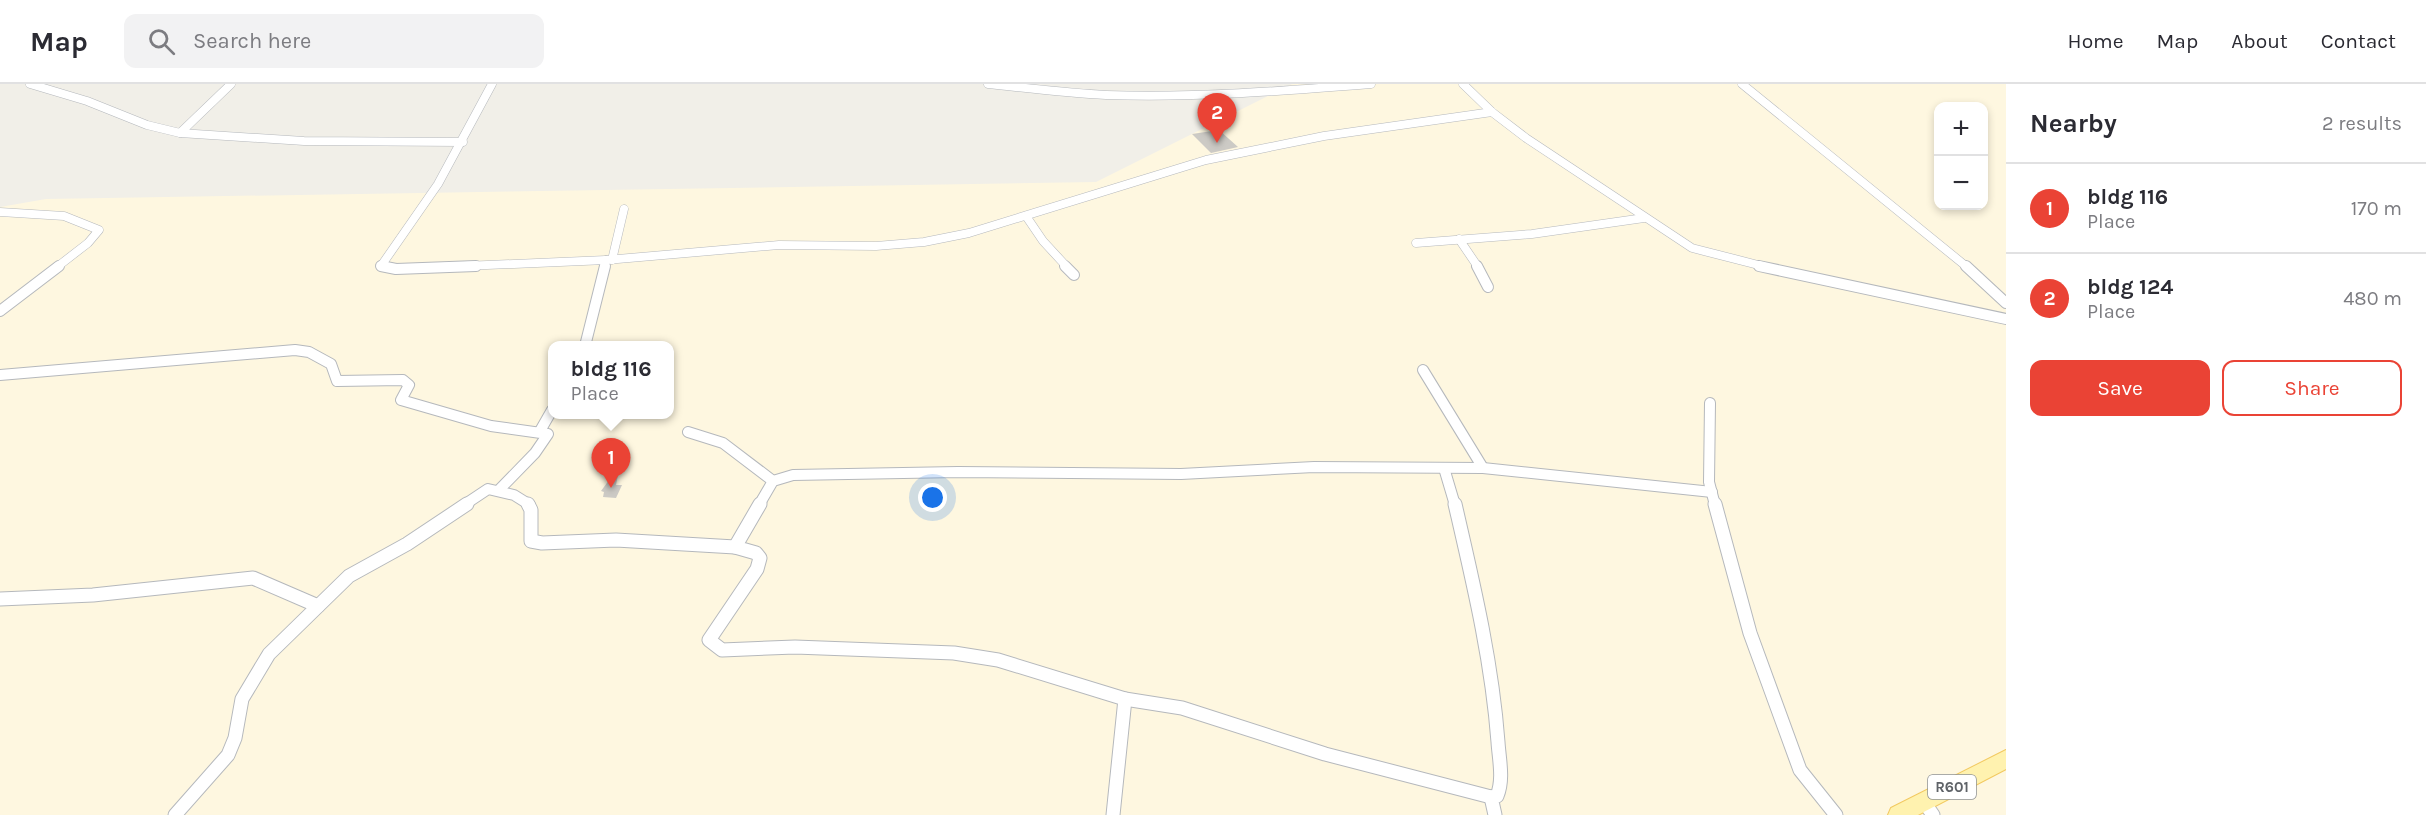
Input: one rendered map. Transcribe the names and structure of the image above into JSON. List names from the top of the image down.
{
  "streets": {
    "main road": ["R601"]
  },
  "page": {
    "header": "Map",
    "search": "Search here",
    "nav": [
      "Home",
      "Map",
      "About",
      "Contact"
    ],
    "heading": ["Nearby", "2 results"],
    "pins": ["2", "1"],
    "map_buttons": ["+", "−"],
    "list": [
      {
        "mark": "1",
        "name": "bldg 116",
        "note": "Place",
        "value": "170 m"
      },
      {
        "mark": "2",
        "name": "bldg 124",
        "note": "Place",
        "value": "480 m"
      }
    ],
    "popup": ["bldg 116", "Place"],
    "buttons": ["Save", "Share"]
  }
}
